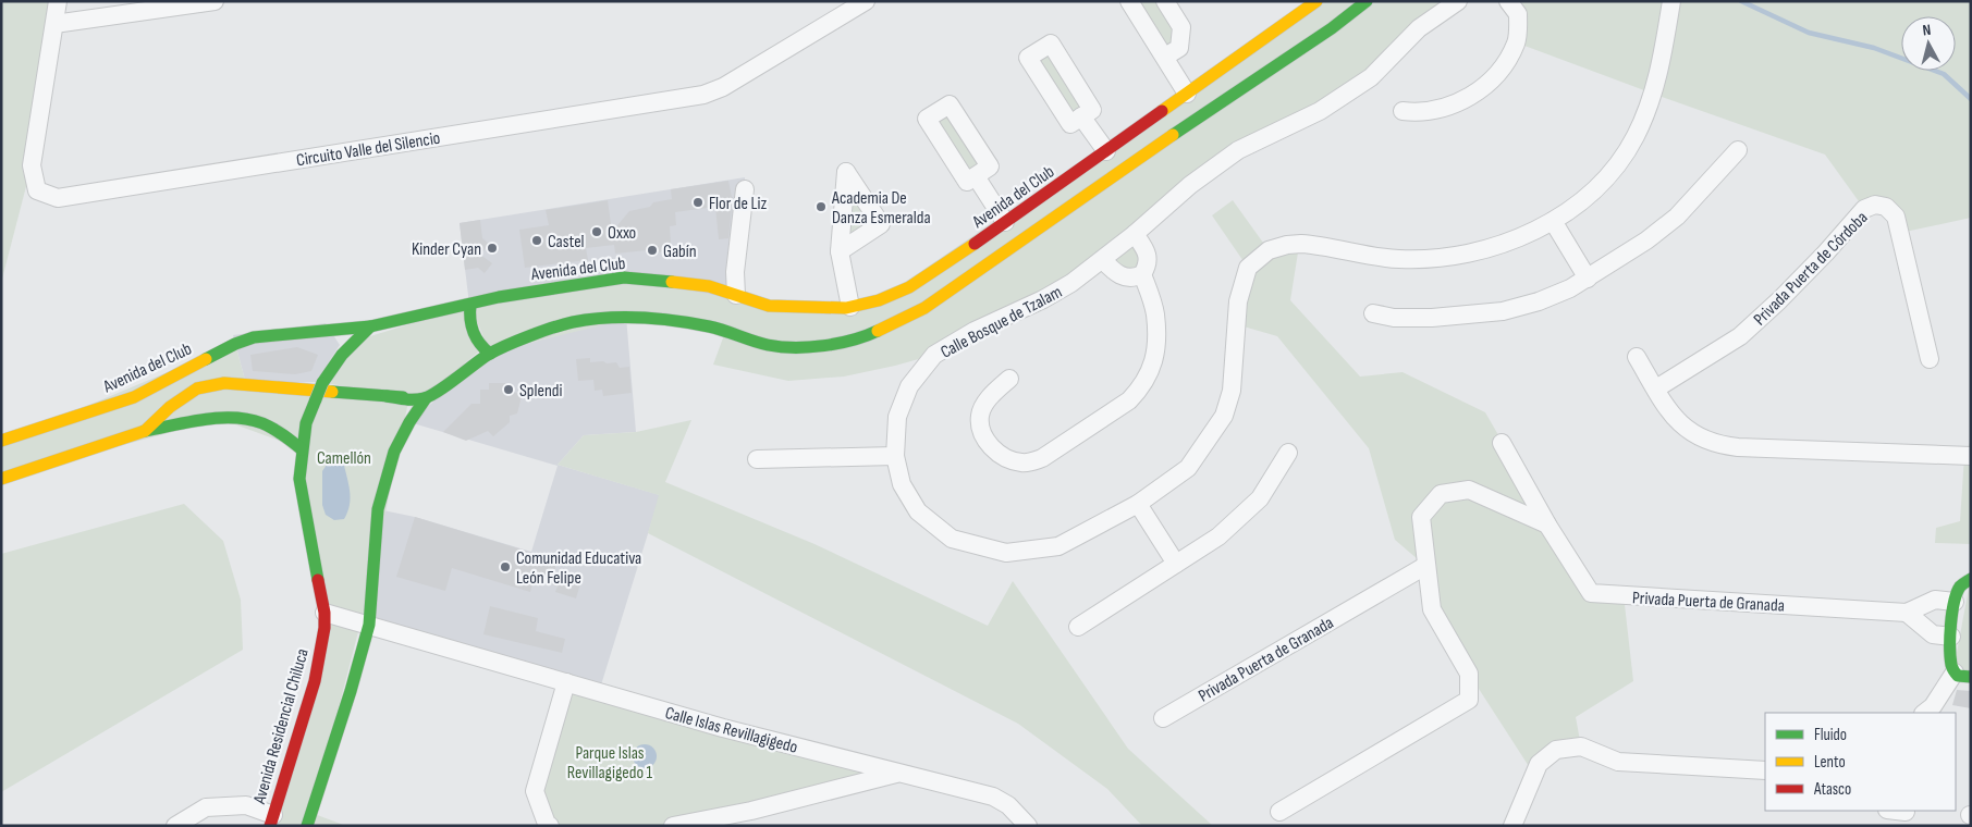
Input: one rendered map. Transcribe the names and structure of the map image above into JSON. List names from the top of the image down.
{
  "streets": {
    "street": [
      "Circuito Valle del Silencio",
      "Avenida del Club",
      "Privada Puerta de Córdoba",
      "Calle Bosque de Tzalam",
      "Privada Puerta de Granada",
      "Avenida Residencial Chiluca",
      "Calle Islas Revillagigedo"
    ]
  },
  "crossings": [
    ["Avenida del Club", "Avenida Residencial Chiluca"],
    ["Avenida Residencial Chiluca", "Calle Islas Revillagigedo"]
  ],
  "parks": ["Camellón", "Parque Islas Revillagigedo 1"],
  "places": [
    "Flor de Liz",
    "Academia De Danza Esmeralda",
    "Oxxo",
    "Castel",
    "Kinder Cyan",
    "Gabín",
    "Splendi",
    "Comunidad Educativa León Felipe"
  ],
  "legend": ["Fluido", "Lento", "Atasco"],
  "north": "top"
}
